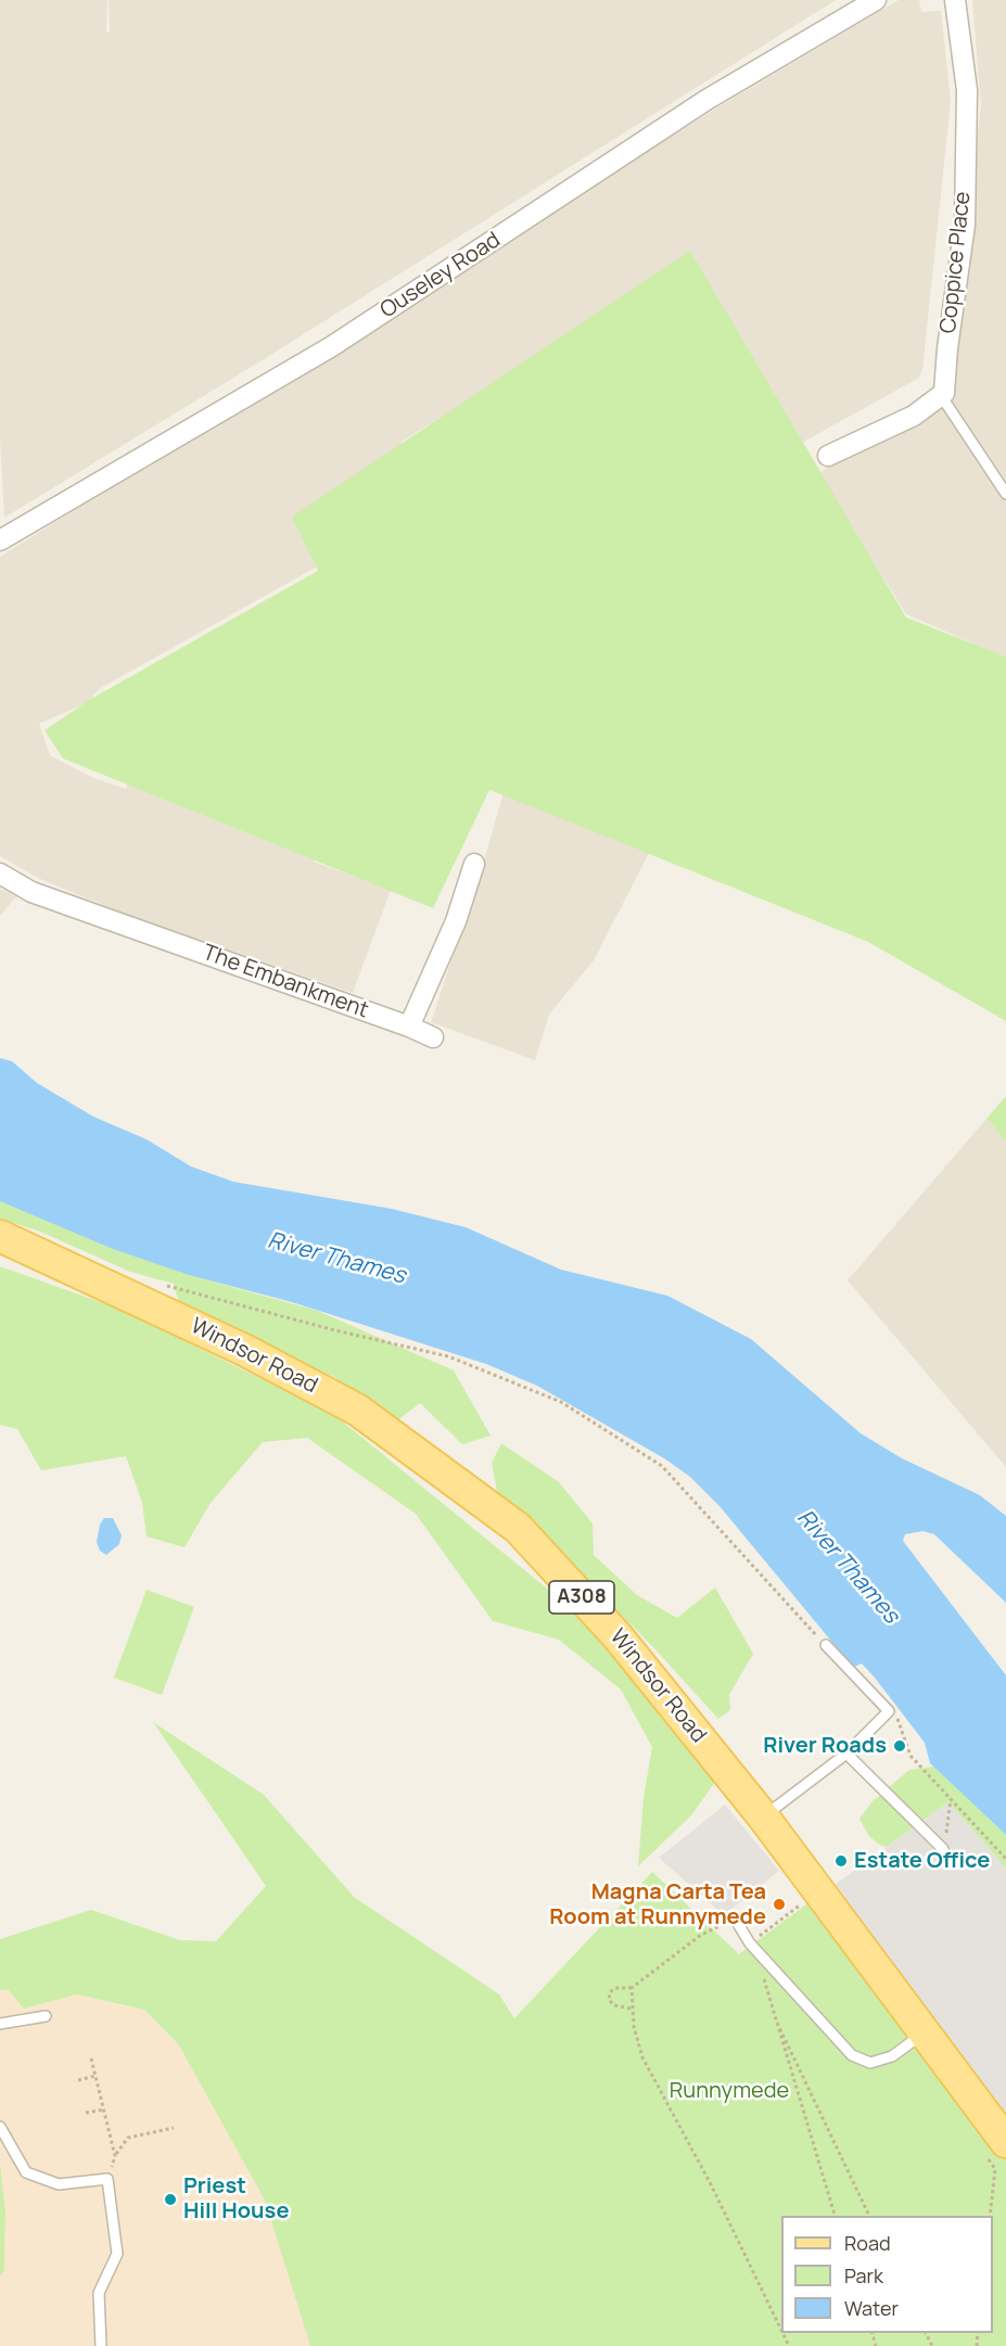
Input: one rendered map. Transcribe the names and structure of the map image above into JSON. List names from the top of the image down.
{
  "streets": {
    "main road": ["Windsor Road", "A308"],
    "street": ["Coppice Place", "Ouseley Road", "The Embankment"]
  },
  "water": ["River Thames"],
  "parks": ["Runnymede"],
  "places": [
    "River Roads",
    "Estate Office",
    "Magna Carta Tea Room at Runnymede",
    "Priest Hill House"
  ],
  "legend": ["Road", "Park", "Water"]
}
